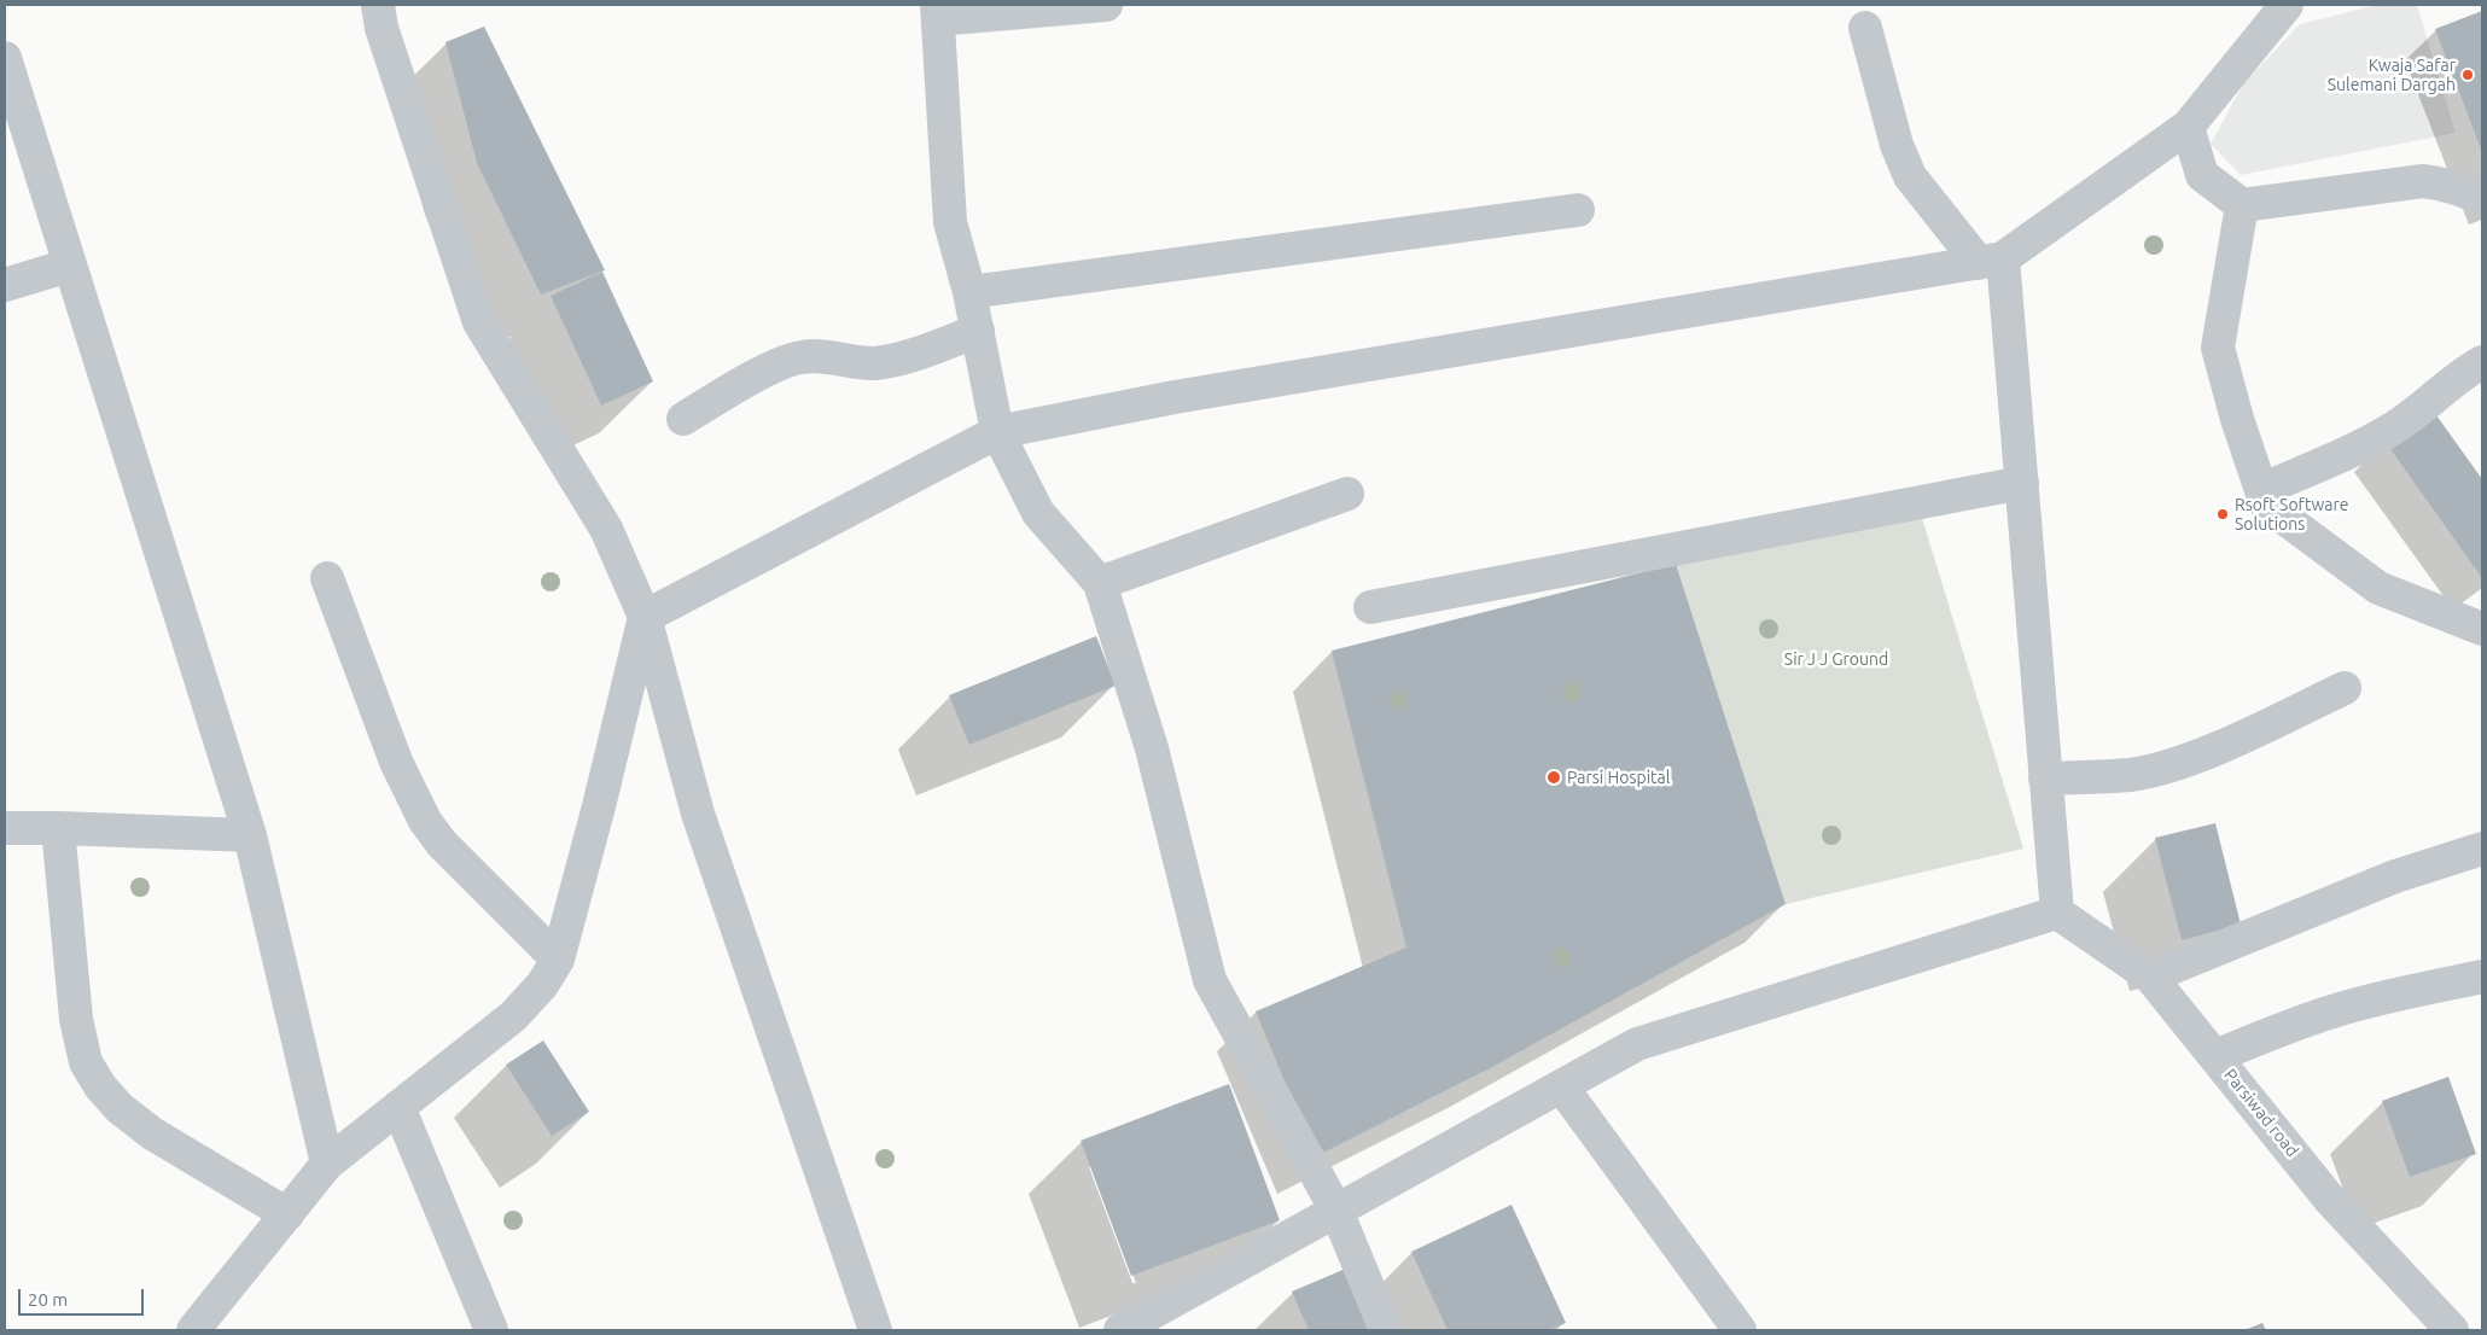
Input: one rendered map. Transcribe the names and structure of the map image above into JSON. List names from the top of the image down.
{
  "streets": {
    "street": ["Parsiwad road"]
  },
  "parks": ["Sir J J Ground"],
  "places": ["Kwaja Safar Sulemani Dargah", "Rsoft Software Solutions", "Parsi Hospital"],
  "scale_bar": "20 m"
}
